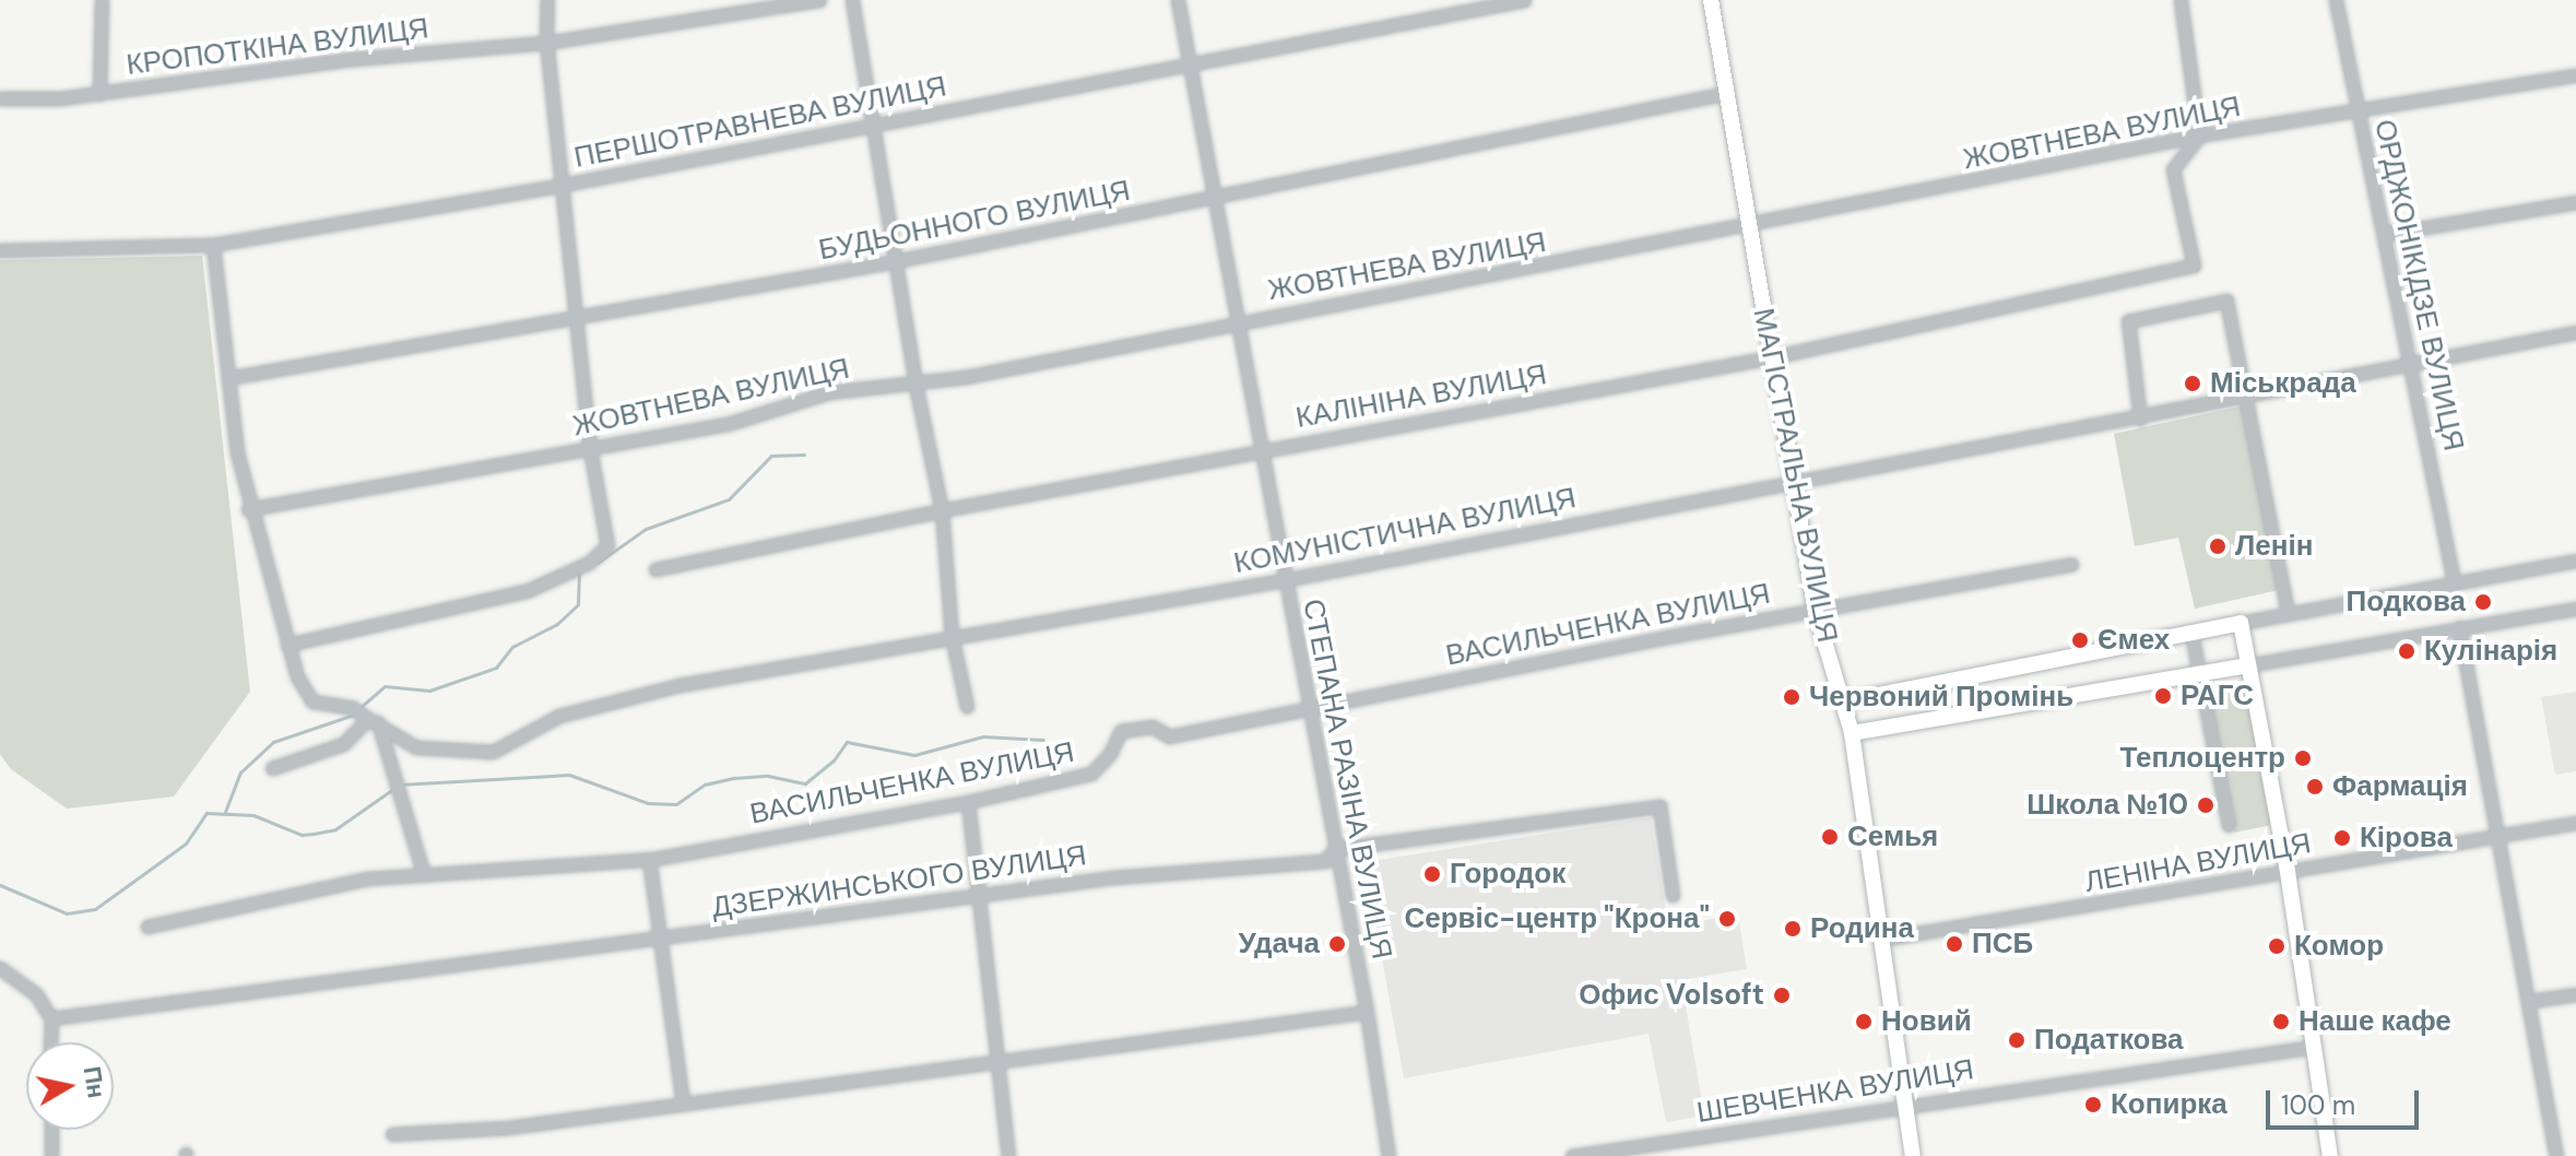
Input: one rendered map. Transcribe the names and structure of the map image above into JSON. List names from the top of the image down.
{
  "streets": {
    "street": [
      "КРОПОТКІНА ВУЛИЦЯ",
      "ПЕРШОТРАВНЕВА ВУЛИЦЯ",
      "ЖОВТНЕВА ВУЛИЦЯ",
      "БУДЬОННОГО ВУЛИЦЯ",
      "ОРДЖОНІКІДЗЕ ВУЛИЦЯ",
      "КАЛІНІНА ВУЛИЦЯ",
      "МАГІСТРАЛЬНА ВУЛИЦЯ",
      "КОМУНІСТИЧНА ВУЛИЦЯ",
      "ВАСИЛЬЧЕНКА ВУЛИЦЯ",
      "СТЕПАНА РАЗІНА ВУЛИЦЯ",
      "ЛЕНІНА ВУЛИЦЯ",
      "ДЗЕРЖИНСЬКОГО ВУЛИЦЯ",
      "ШЕВЧЕНКА ВУЛИЦЯ"
    ]
  },
  "crossings": [
    ["ПЕРШОТРАВНЕВА ВУЛИЦЯ", "СТЕПАНА РАЗІНА ВУЛИЦЯ"],
    ["ЖОВТНЕВА ВУЛИЦЯ", "ОРДЖОНІКІДЗЕ ВУЛИЦЯ"],
    ["ЖОВТНЕВА ВУЛИЦЯ", "КАЛІНІНА ВУЛИЦЯ"],
    ["ЖОВТНЕВА ВУЛИЦЯ", "МАГІСТРАЛЬНА ВУЛИЦЯ"],
    ["ЖОВТНЕВА ВУЛИЦЯ", "СТЕПАНА РАЗІНА ВУЛИЦЯ"],
    ["БУДЬОННОГО ВУЛИЦЯ", "МАГІСТРАЛЬНА ВУЛИЦЯ"],
    ["БУДЬОННОГО ВУЛИЦЯ", "СТЕПАНА РАЗІНА ВУЛИЦЯ"],
    ["ОРДЖОНІКІДЗЕ ВУЛИЦЯ", "КОМУНІСТИЧНА ВУЛИЦЯ"],
    ["КАЛІНІНА ВУЛИЦЯ", "МАГІСТРАЛЬНА ВУЛИЦЯ"],
    ["КАЛІНІНА ВУЛИЦЯ", "СТЕПАНА РАЗІНА ВУЛИЦЯ"],
    ["МАГІСТРАЛЬНА ВУЛИЦЯ", "КОМУНІСТИЧНА ВУЛИЦЯ"],
    ["МАГІСТРАЛЬНА ВУЛИЦЯ", "ВАСИЛЬЧЕНКА ВУЛИЦЯ"],
    ["МАГІСТРАЛЬНА ВУЛИЦЯ", "ЛЕНІНА ВУЛИЦЯ"],
    ["МАГІСТРАЛЬНА ВУЛИЦЯ", "ШЕВЧЕНКА ВУЛИЦЯ"],
    ["КОМУНІСТИЧНА ВУЛИЦЯ", "СТЕПАНА РАЗІНА ВУЛИЦЯ"],
    ["ВАСИЛЬЧЕНКА ВУЛИЦЯ", "СТЕПАНА РАЗІНА ВУЛИЦЯ"],
    ["СТЕПАНА РАЗІНА ВУЛИЦЯ", "ДЗЕРЖИНСЬКОГО ВУЛИЦЯ"]
  ],
  "places": [
    "Міськрада",
    "Ленін",
    "Подкова",
    "Ємех",
    "Кулінарія",
    "РАГС",
    "Червоний Промінь",
    "Теплоцентр",
    "Фармація",
    "Школа №10",
    "Семья",
    "Кірова",
    "Городок",
    "Сервіс-центр \"Крона\"",
    "Родина",
    "Удача",
    "ПСБ",
    "Комор",
    "Офис Volsoft",
    "Новий",
    "Наше кафе",
    "Податкова",
    "Копирка"
  ],
  "scale_bar": "100 m",
  "north": "right"
}
